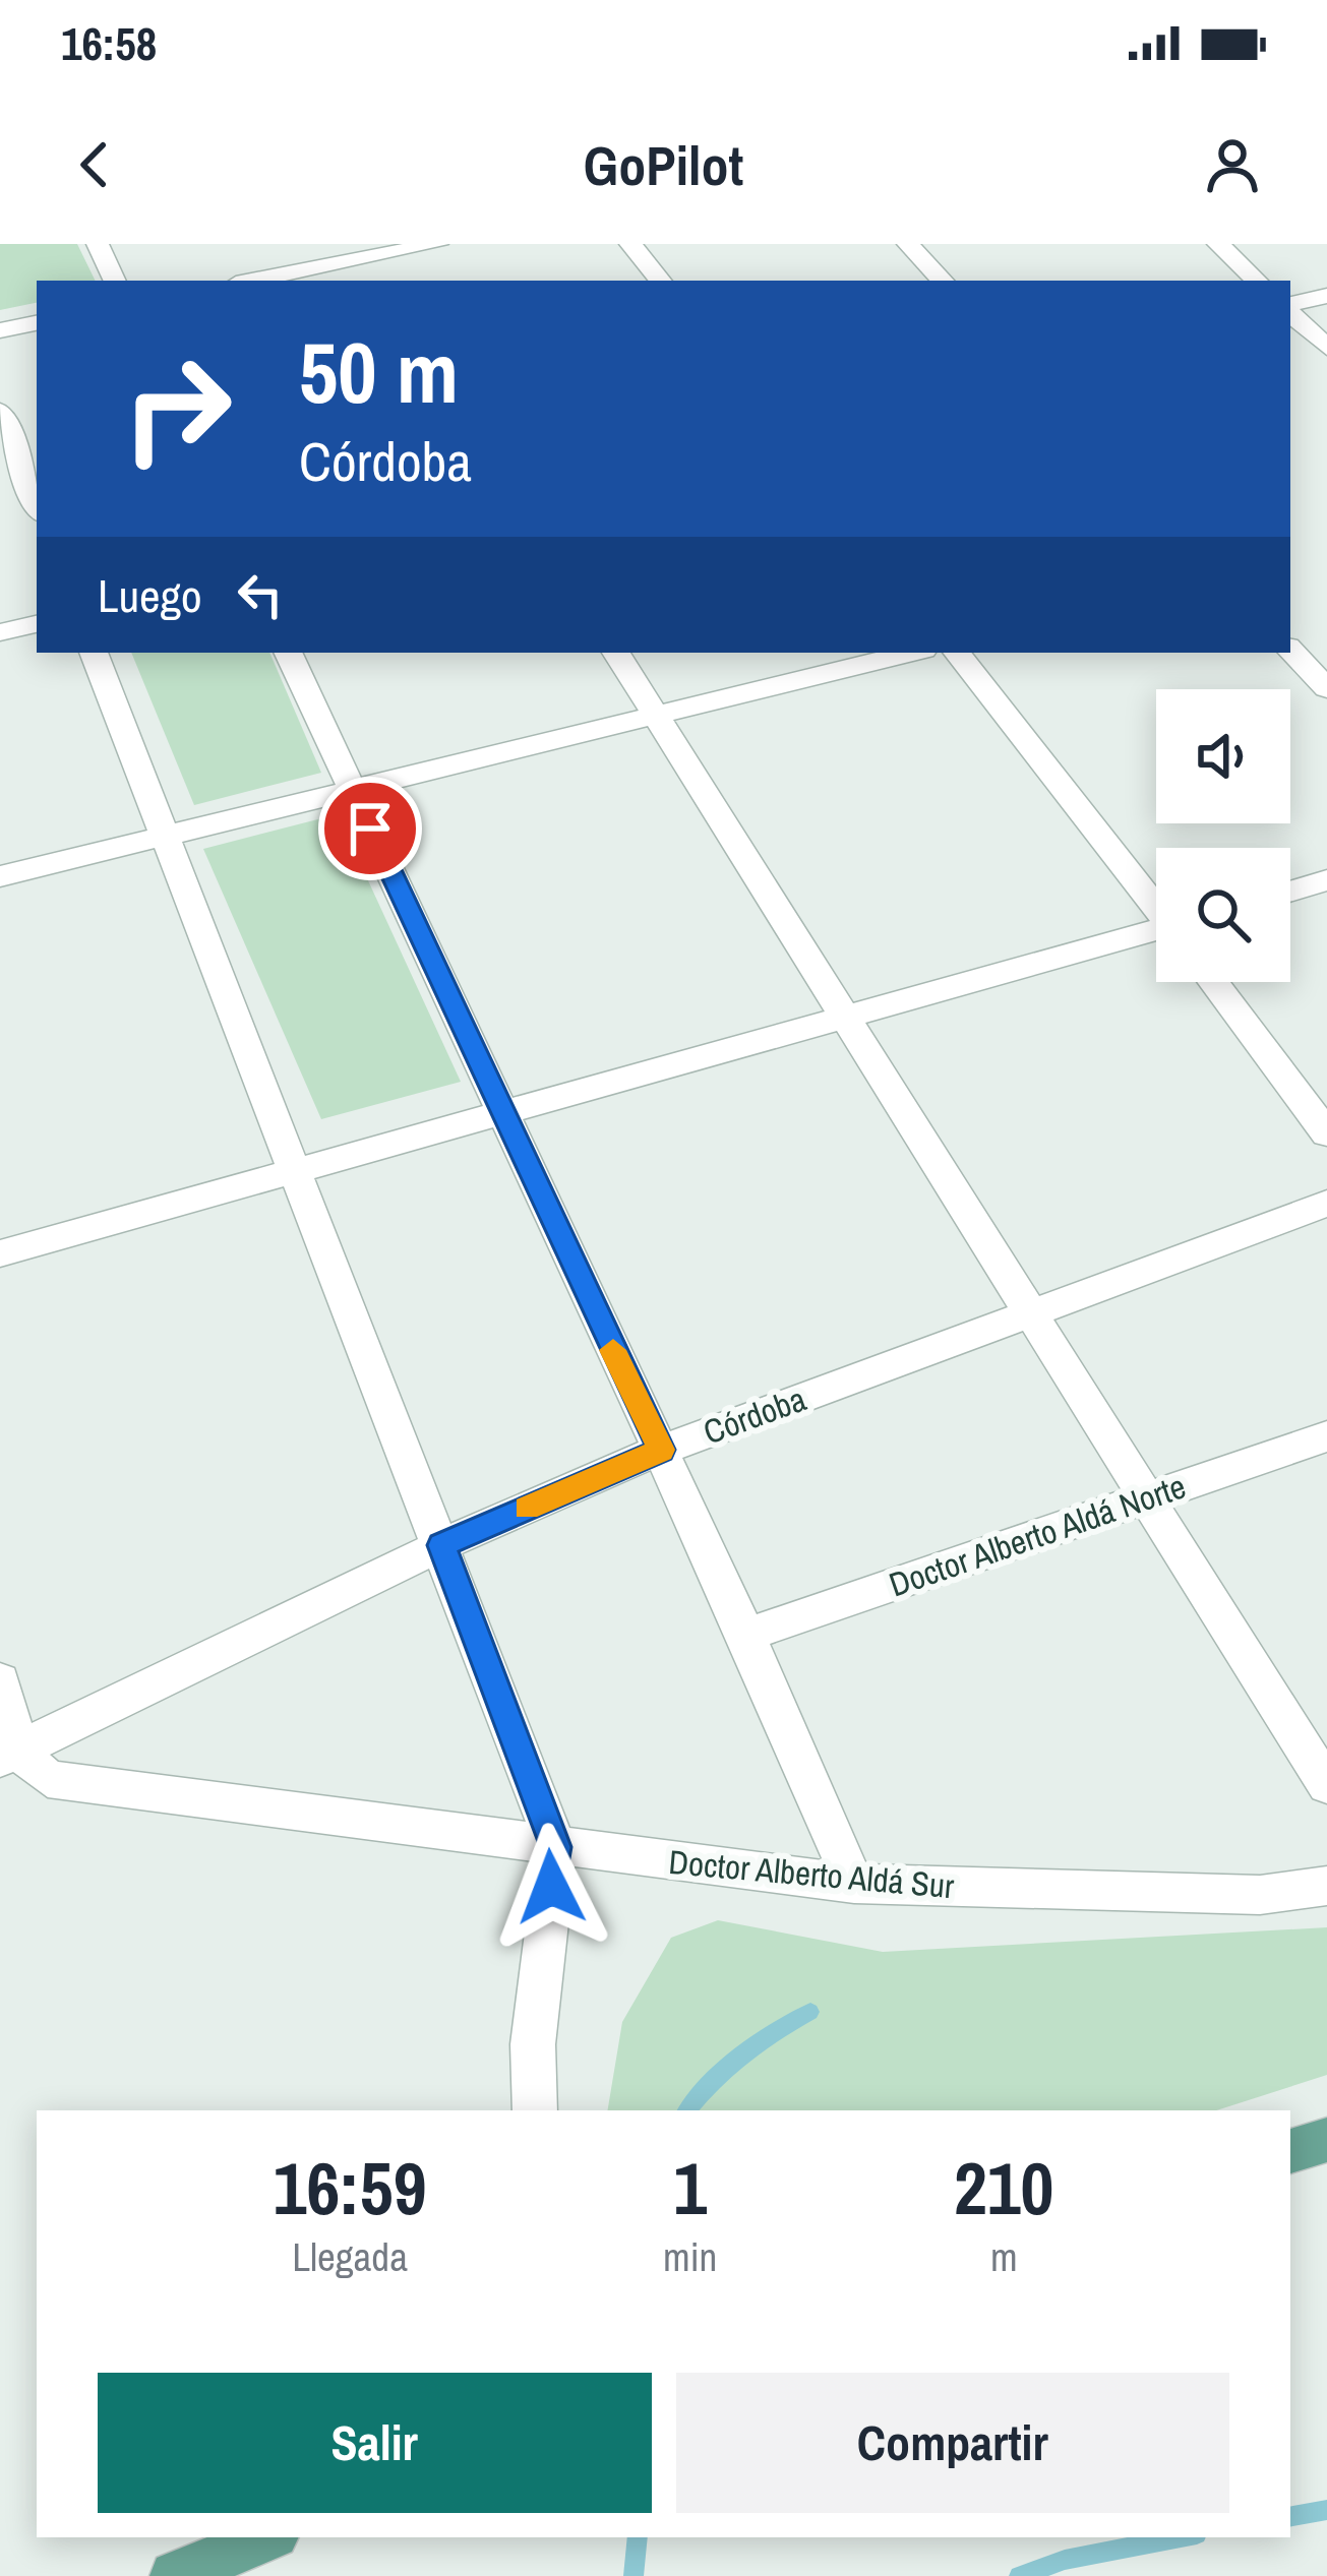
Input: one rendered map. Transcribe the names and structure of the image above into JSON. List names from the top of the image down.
{
  "streets": {
    "street": ["Córdoba", "Doctor Alberto Aldá Norte", "Doctor Alberto Aldá Sur"]
  },
  "crossings": [
    ["Córdoba", "Doctor Alberto Aldá Sur"]
  ],
  "page": {
    "status": "16:58",
    "header": "GoPilot",
    "turn": ["50 m", "Córdoba"],
    "then": "Luego",
    "eta": [
      "16:59",
      "Llegada",
      "1",
      "min",
      "210",
      "m"
    ],
    "buttons": ["Salir", "Compartir"]
  }
}
